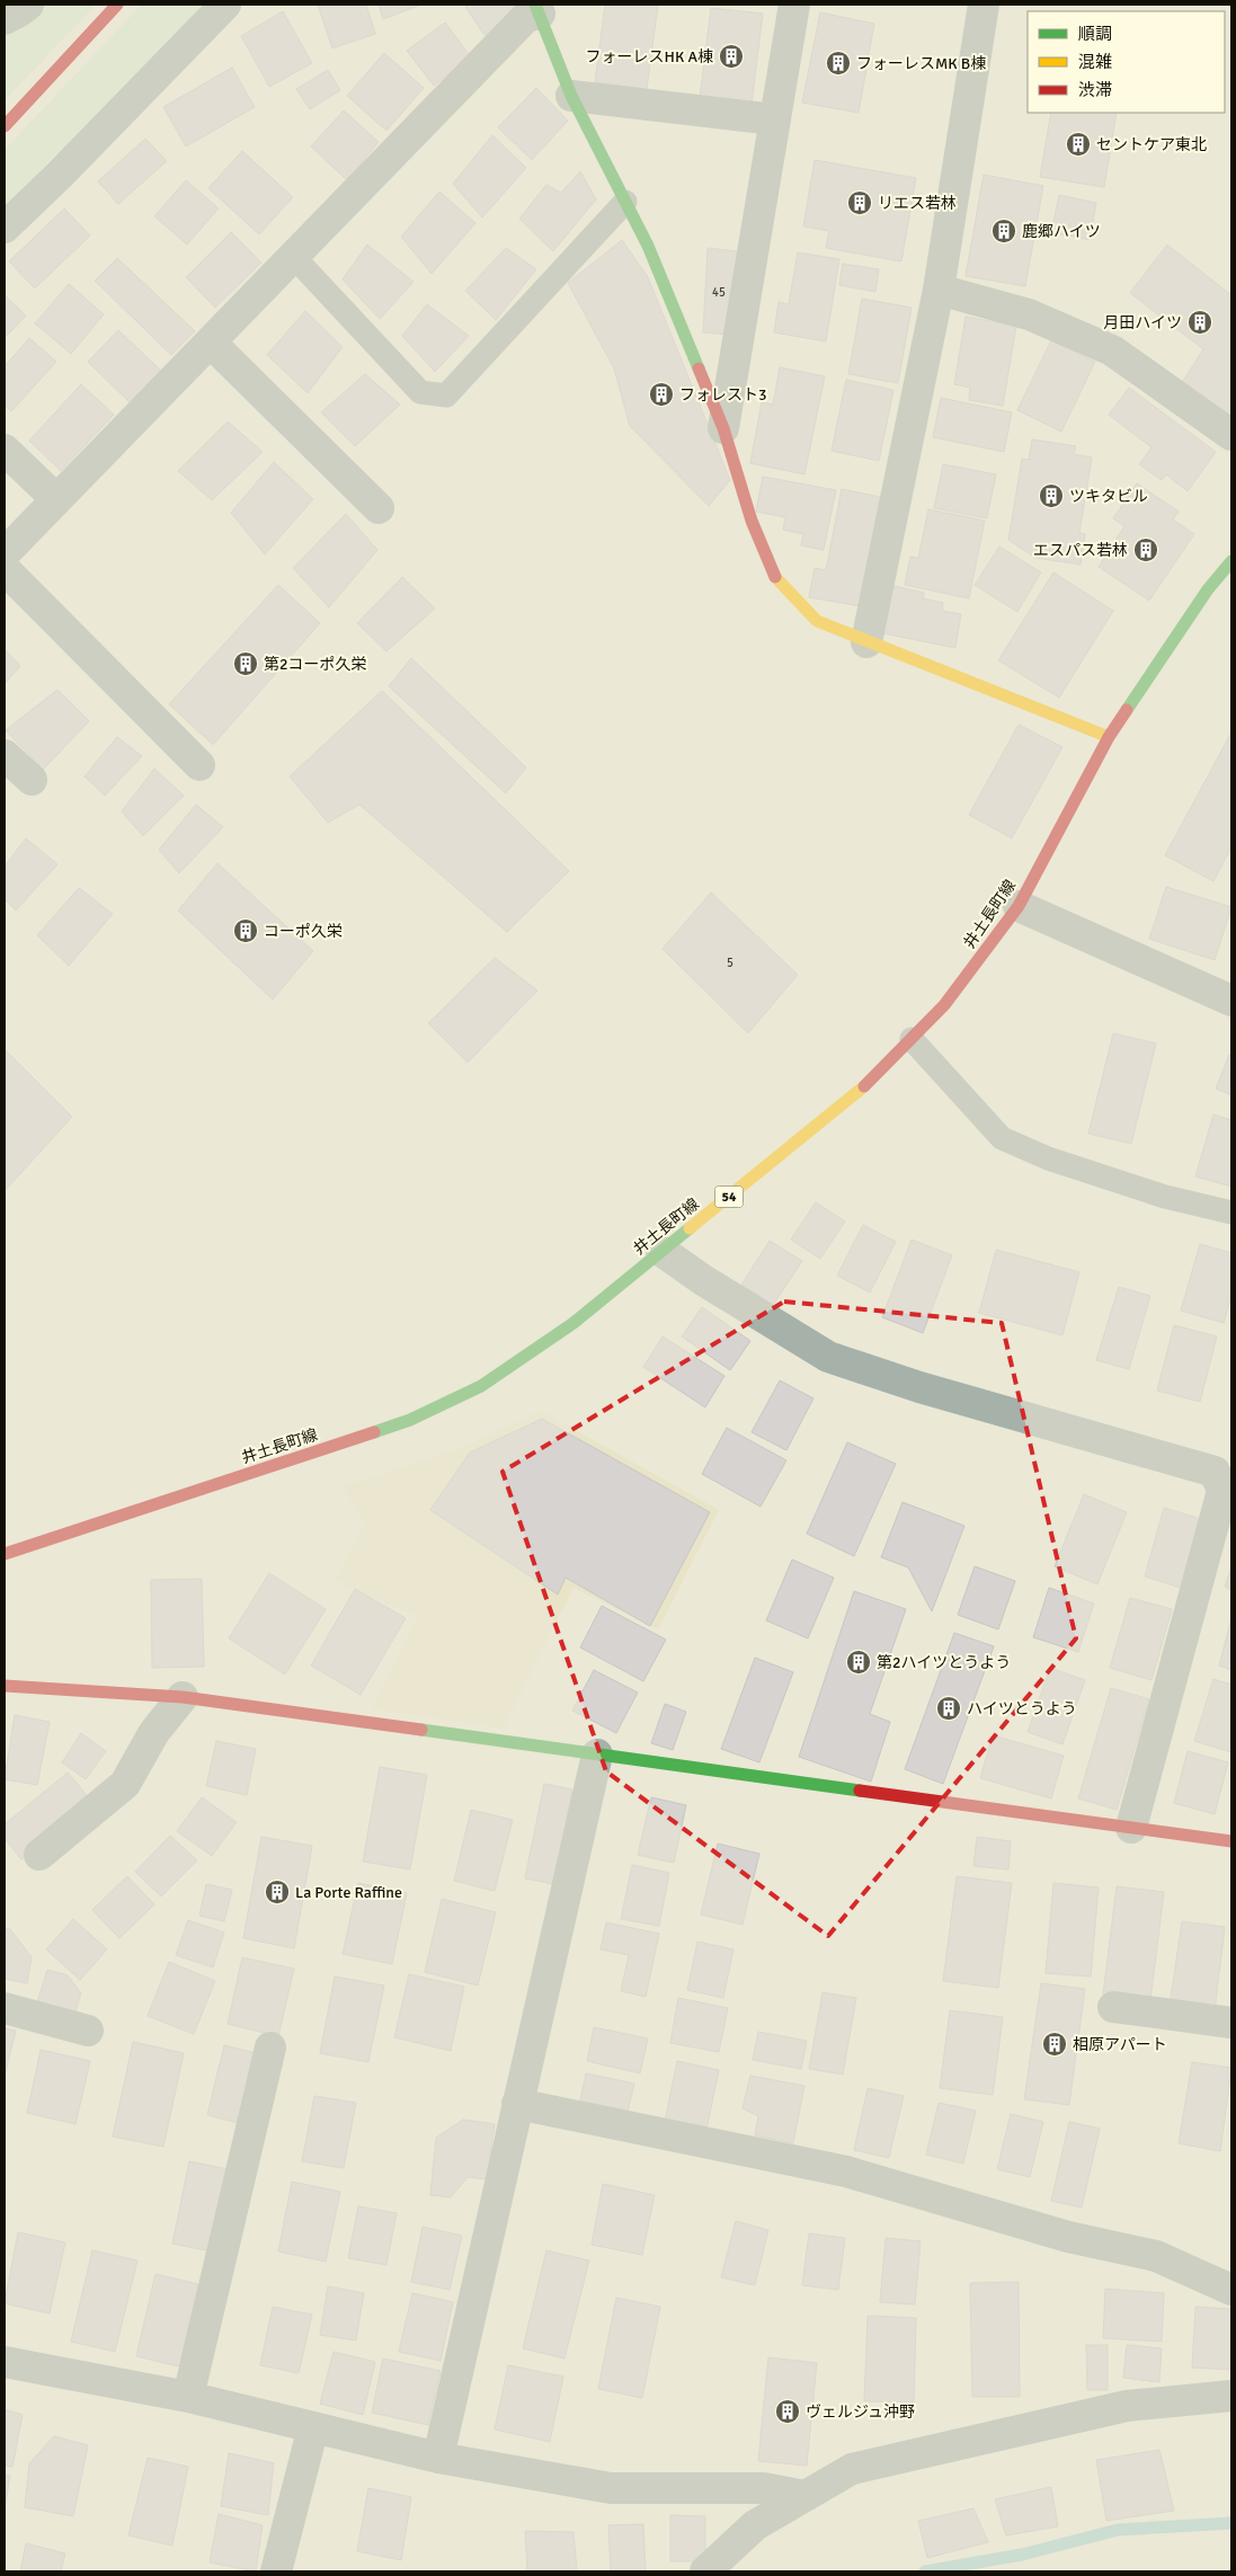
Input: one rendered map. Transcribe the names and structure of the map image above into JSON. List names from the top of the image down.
{
  "streets": {
    "street": ["井土長町線", "54"]
  },
  "places": {
    "building": [
      "フォーレスHK A棟",
      "フォーレスMK B棟",
      "セントケア東北",
      "リエス若林",
      "鹿郷ハイツ",
      "月田ハイツ",
      "フォレスト3",
      "ツキタビル",
      "エスパス若林",
      "第2コーポ久栄",
      "コーポ久栄",
      "第2ハイツとうよう",
      "ハイツとうよう",
      "La Porte Raffine",
      "相原アパート",
      "ヴェルジュ沖野"
    ]
  },
  "house_numbers": ["45", "5"],
  "legend": ["順調", "混雑", "渋滞"]
}
